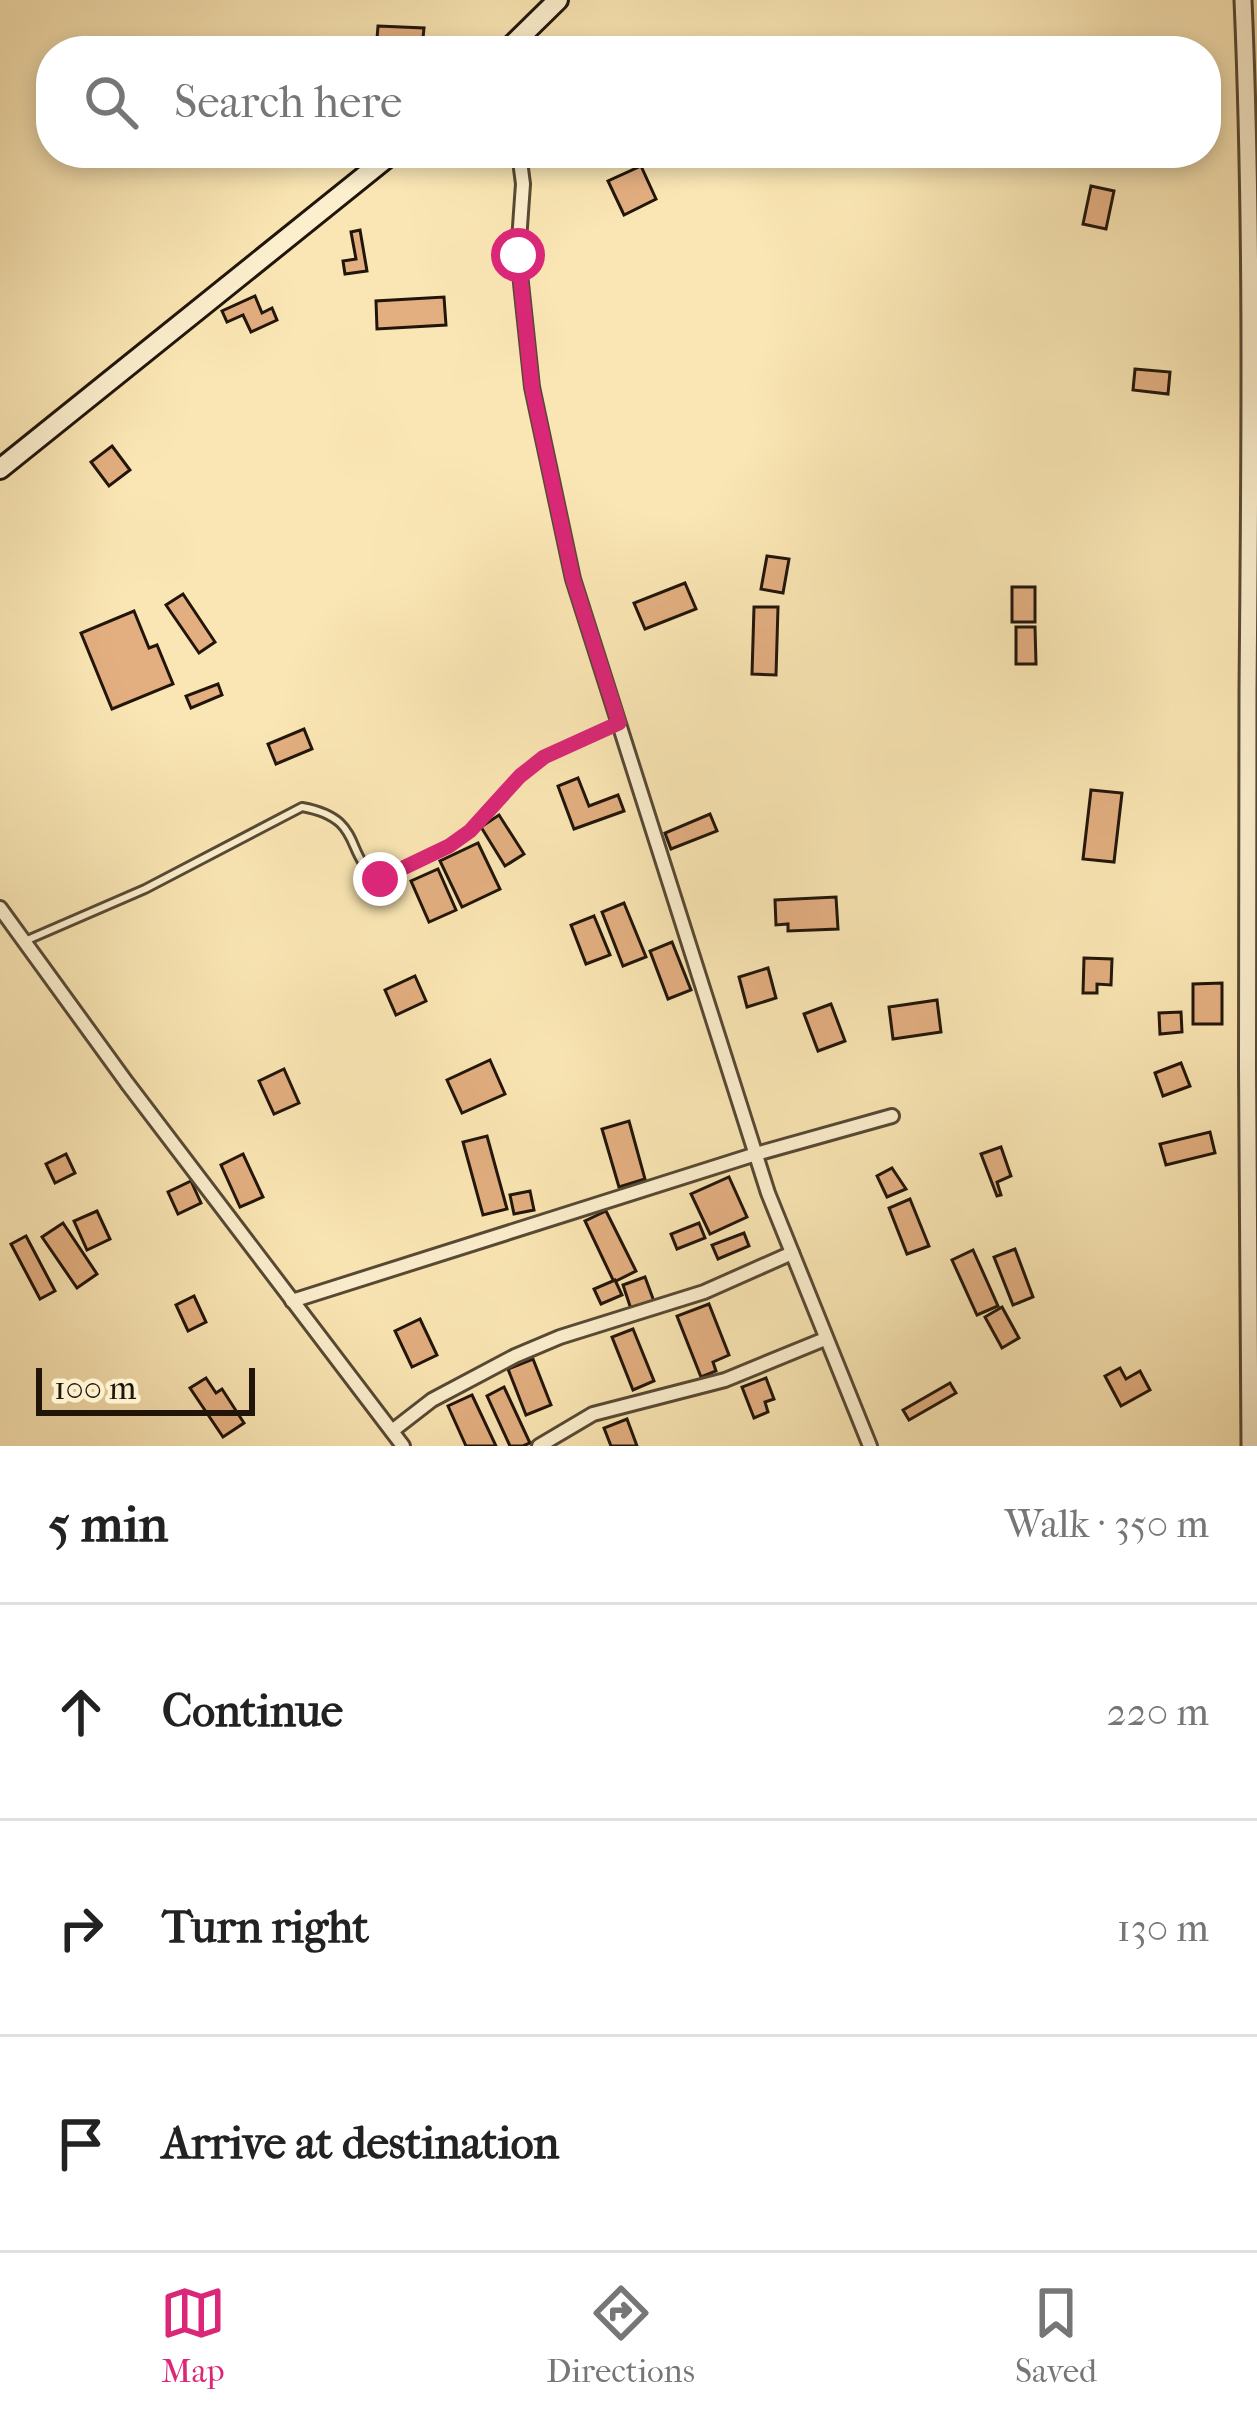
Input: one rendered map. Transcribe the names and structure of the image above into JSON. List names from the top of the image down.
{
  "scale_bar": "100 m",
  "page": {
    "search": "Search here",
    "scale": "100 m",
    "heading": ["5 min", "Walk · 350 m"],
    "list": [
      ["Continue", "220 m"],
      ["Turn right", "130 m"],
      "Arrive at destination"
    ],
    "nav": ["Map", "Directions", "Saved"]
  }
}
